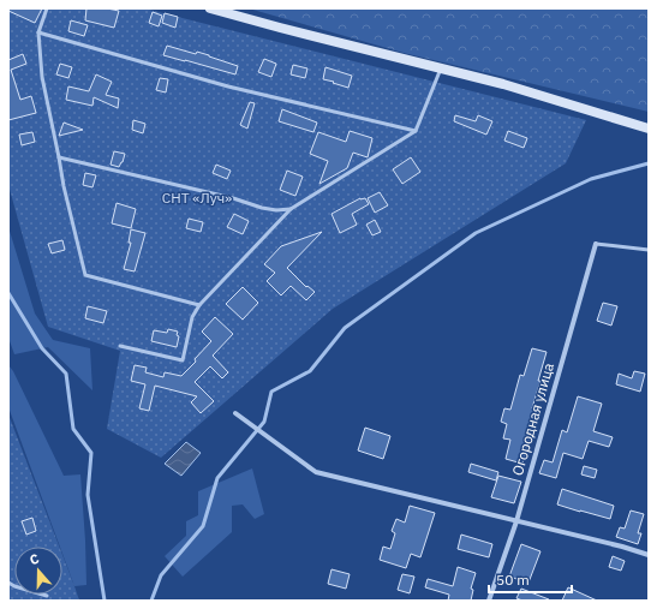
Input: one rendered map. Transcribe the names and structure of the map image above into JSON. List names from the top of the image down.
{
  "streets": {
    "street": ["Огородная улица"]
  },
  "parks": ["СНТ «Луч»"],
  "scale_bar": "50 m",
  "north": "top"
}
